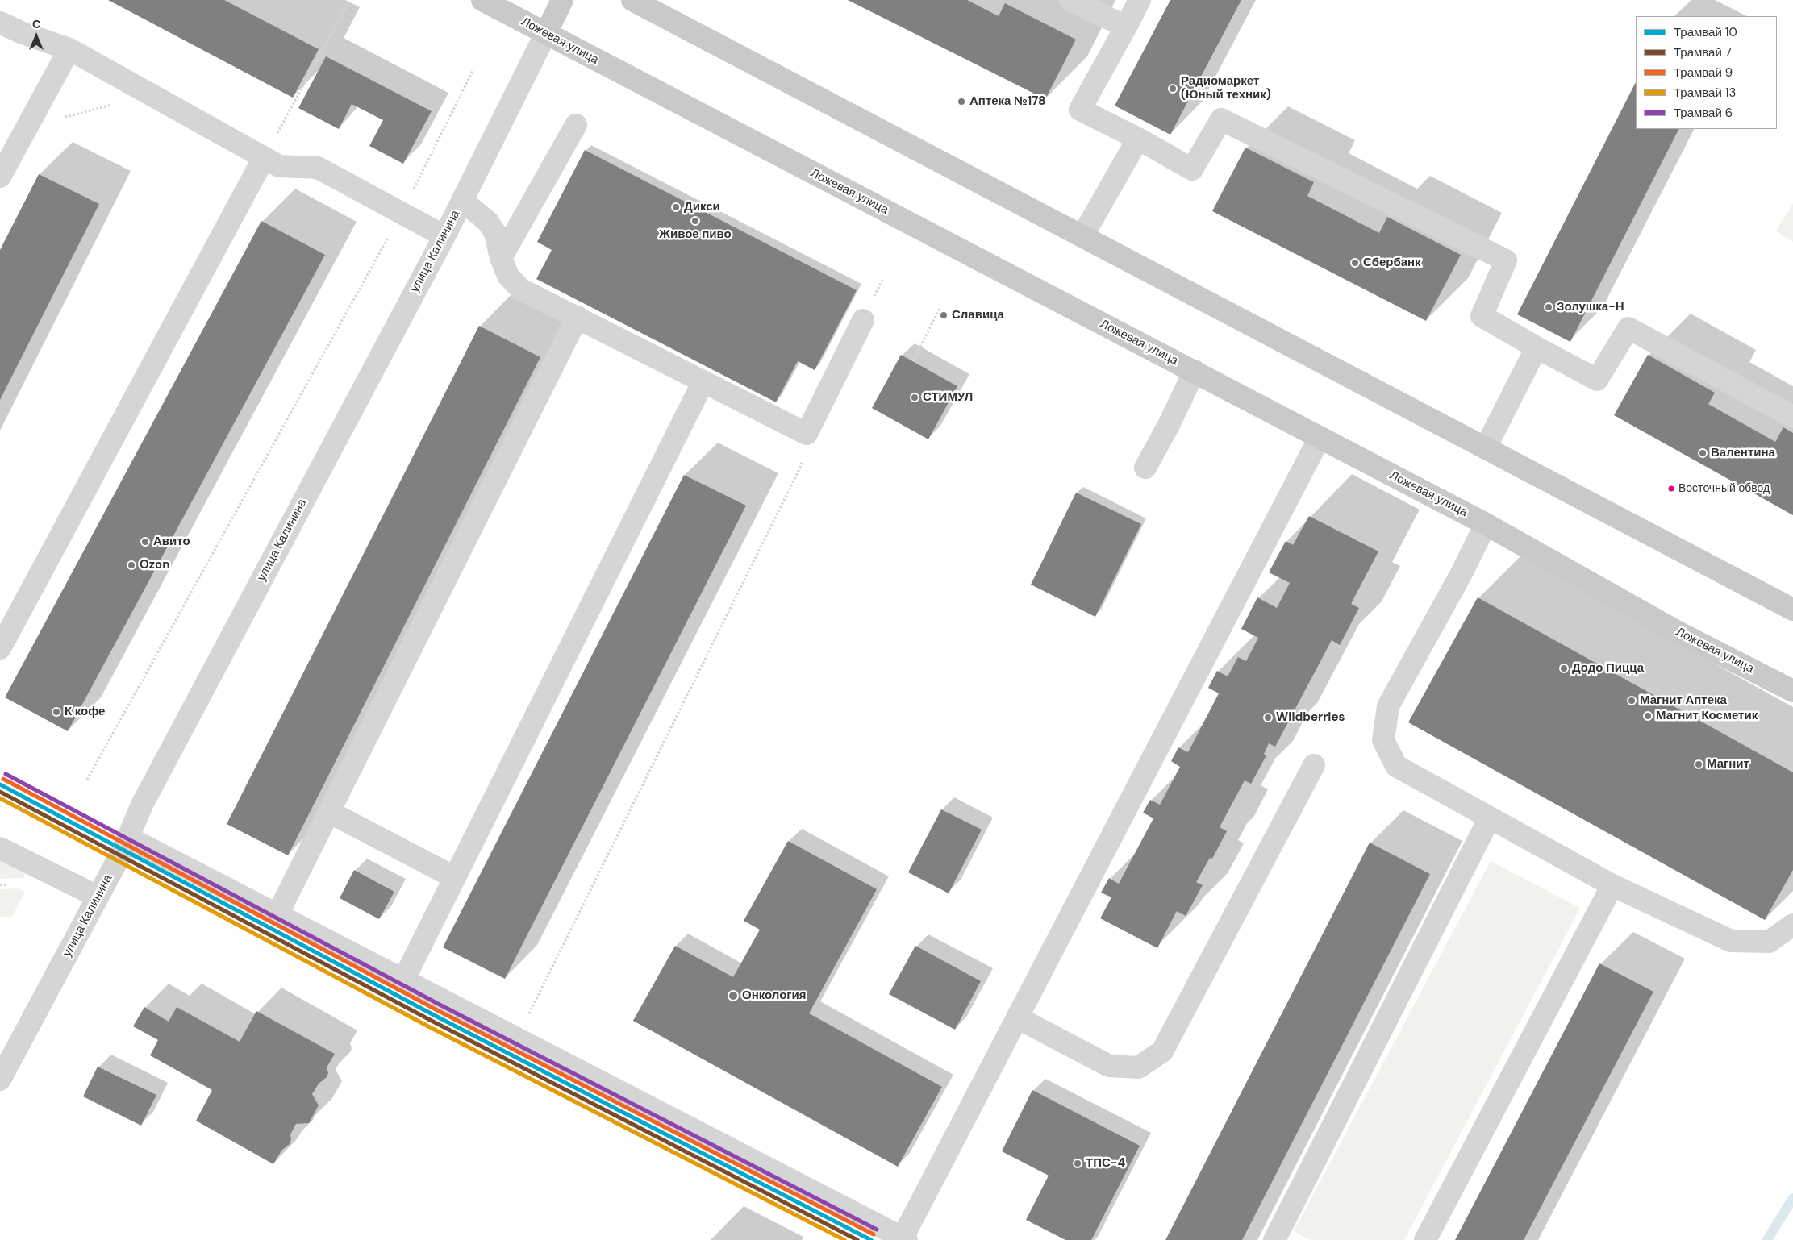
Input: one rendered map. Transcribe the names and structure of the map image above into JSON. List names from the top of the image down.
{
  "streets": {
    "main road": ["Ложевая улица", "улица Калинина"]
  },
  "crossings": [
    ["Ложевая улица", "улица Калинина"]
  ],
  "places": [
    "Радиомаркет (Юный техник)",
    "Аптека №178",
    "Дикси",
    "Живое пиво",
    "Сбербанк",
    "Золушка-Н",
    "Славица",
    "СТИМУЛ",
    "Валентина",
    "Восточный обвод",
    "Авито",
    "Ozon",
    "Додо Пицца",
    "Магнит Аптека",
    "К кофе",
    "Магнит Косметик",
    "Wildberries",
    "Магнит",
    "Онкология",
    "ТПС-4"
  ],
  "lines": [
    "tram line 6",
    "tram line 9",
    "tram line 10",
    "tram line 7",
    "tram line 13"
  ],
  "legend": [
    "Трамвай 10",
    "Трамвай 7",
    "Трамвай 9",
    "Трамвай 13",
    "Трамвай 6"
  ],
  "north": "top"
}
